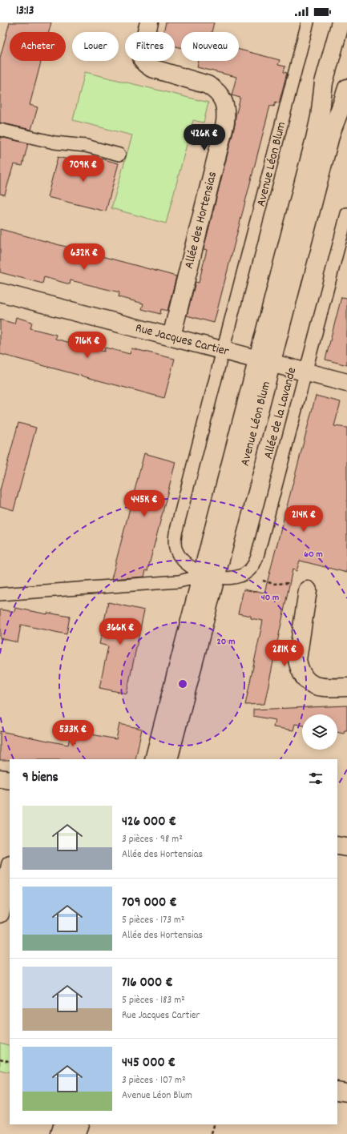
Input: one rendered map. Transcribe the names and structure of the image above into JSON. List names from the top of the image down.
{
  "streets": {
    "main road": ["Avenue Léon Blum", "Allée des Hortensias", "Rue Jacques Cartier"],
    "lane": ["Allée de la Lavande"]
  },
  "crossings": [
    ["Avenue Léon Blum", "Rue Jacques Cartier"],
    ["Allée des Hortensias", "Rue Jacques Cartier"],
    ["Rue Jacques Cartier", "Allée de la Lavande"]
  ],
  "page": {
    "status": "13:13",
    "chip": [
      "Acheter",
      "Louer",
      "Filtres",
      "Nouveau"
    ],
    "price": [
      "426K €",
      "709K €",
      "632K €",
      "716K €",
      "445K €",
      "214K €",
      "366K €",
      "281K €",
      "533K €"
    ],
    "heading": "9 biens",
    "list": [
      {
        "name": "426 000 €",
        "note": "3 pièces · 98 m² · Allée des Hortensias"
      },
      {
        "name": "709 000 €",
        "note": "5 pièces · 173 m² · Allée des Hortensias"
      },
      {
        "name": "716 000 €",
        "note": "5 pièces · 183 m² · Rue Jacques Cartier"
      },
      {
        "name": "445 000 €",
        "note": "3 pièces · 107 m² · Avenue Léon Blum"
      }
    ]
  },
  "rings": ["60 m", "40 m", "20 m"]
}
